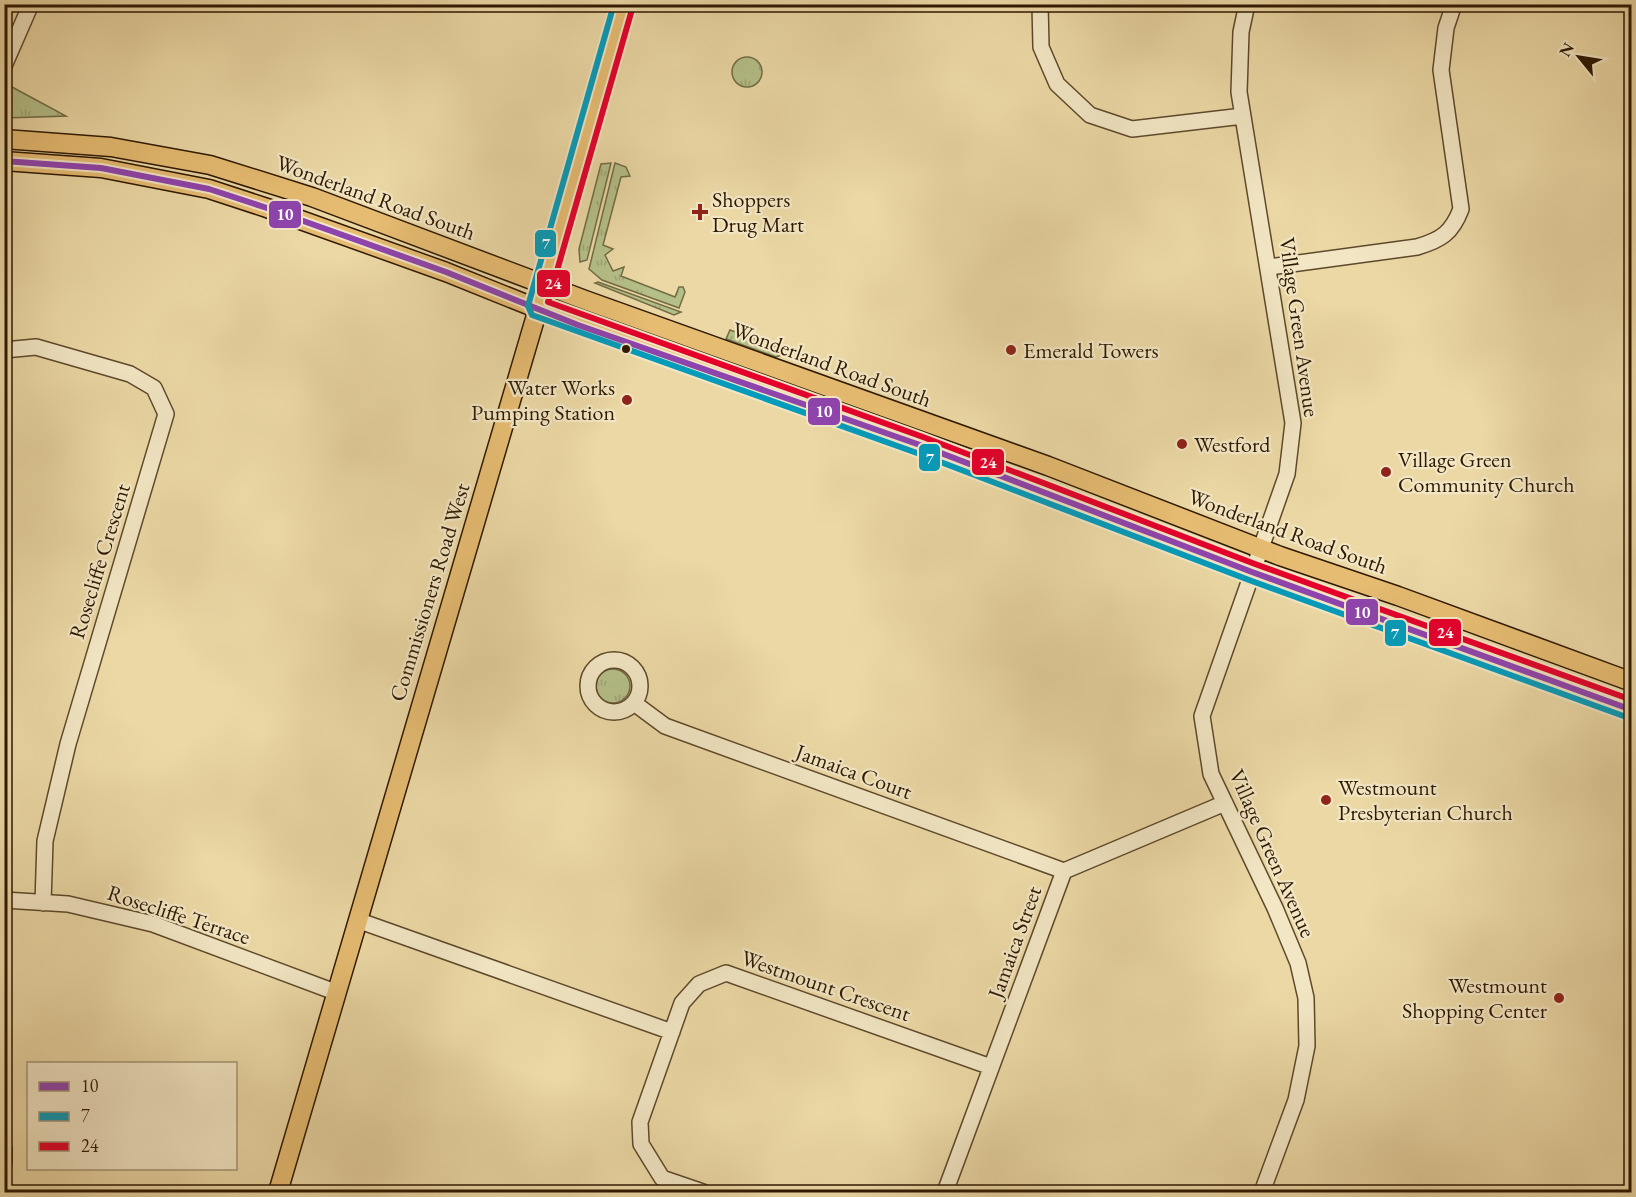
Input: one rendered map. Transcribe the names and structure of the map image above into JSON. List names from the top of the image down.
{
  "streets": {
    "main road": ["Wonderland Road South", "Commissioners Road West"],
    "street": [
      "Village Green Avenue",
      "Rosecliffe Crescent",
      "Jamaica Court",
      "Rosecliffe Terrace",
      "Jamaica Street",
      "Westmount Crescent"
    ]
  },
  "crossings": [
    ["Wonderland Road South", "Village Green Avenue"],
    ["Wonderland Road South", "Commissioners Road West"],
    ["Village Green Avenue", "Jamaica Street"],
    ["Rosecliffe Crescent", "Rosecliffe Terrace"],
    ["Commissioners Road West", "Rosecliffe Terrace"],
    ["Jamaica Court", "Jamaica Street"],
    ["Jamaica Street", "Westmount Crescent"]
  ],
  "places": {
    "health": ["Shoppers Drug Mart"],
    "other": [
      "Emerald Towers",
      "Water Works Pumping Station",
      "Westford",
      "Village Green Community Church",
      "Westmount Presbyterian Church",
      "Westmount Shopping Center"
    ]
  },
  "lines": ["transit line 7", "transit line 24", "transit line 10"],
  "legend": ["10", "7", "24"],
  "north": "top left"
}
